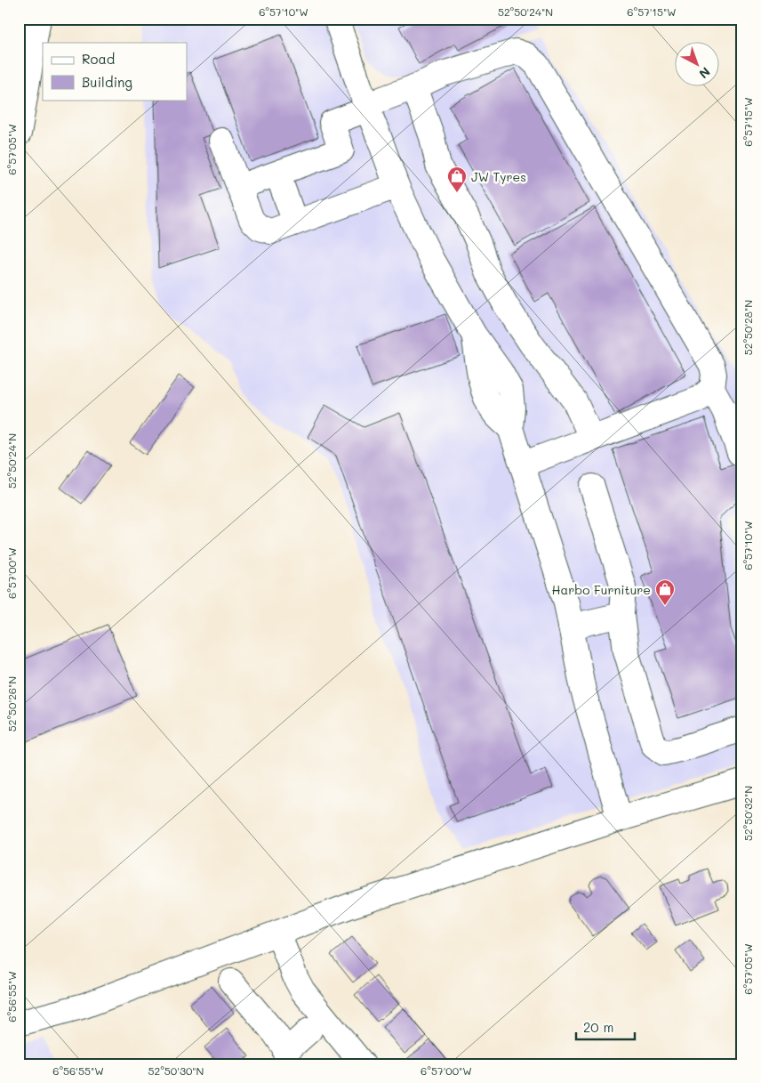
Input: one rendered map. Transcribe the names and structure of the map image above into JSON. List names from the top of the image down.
{
  "places": {
    "shop": ["JW Tyres", "Harbo Furniture"]
  },
  "legend": ["Road", "Building"],
  "scale_bar": "20 m",
  "north": "bottom right",
  "coordinates": [
    "6°57'10\"W",
    "52°50'24\"N",
    "6°57'15\"W",
    "6°57'05\"W",
    "52°50'28\"N",
    "6°57'00\"W",
    "52°50'26\"N",
    "52°50'32\"N",
    "6°56'55\"W",
    "52°50'30\"N"
  ]
}
